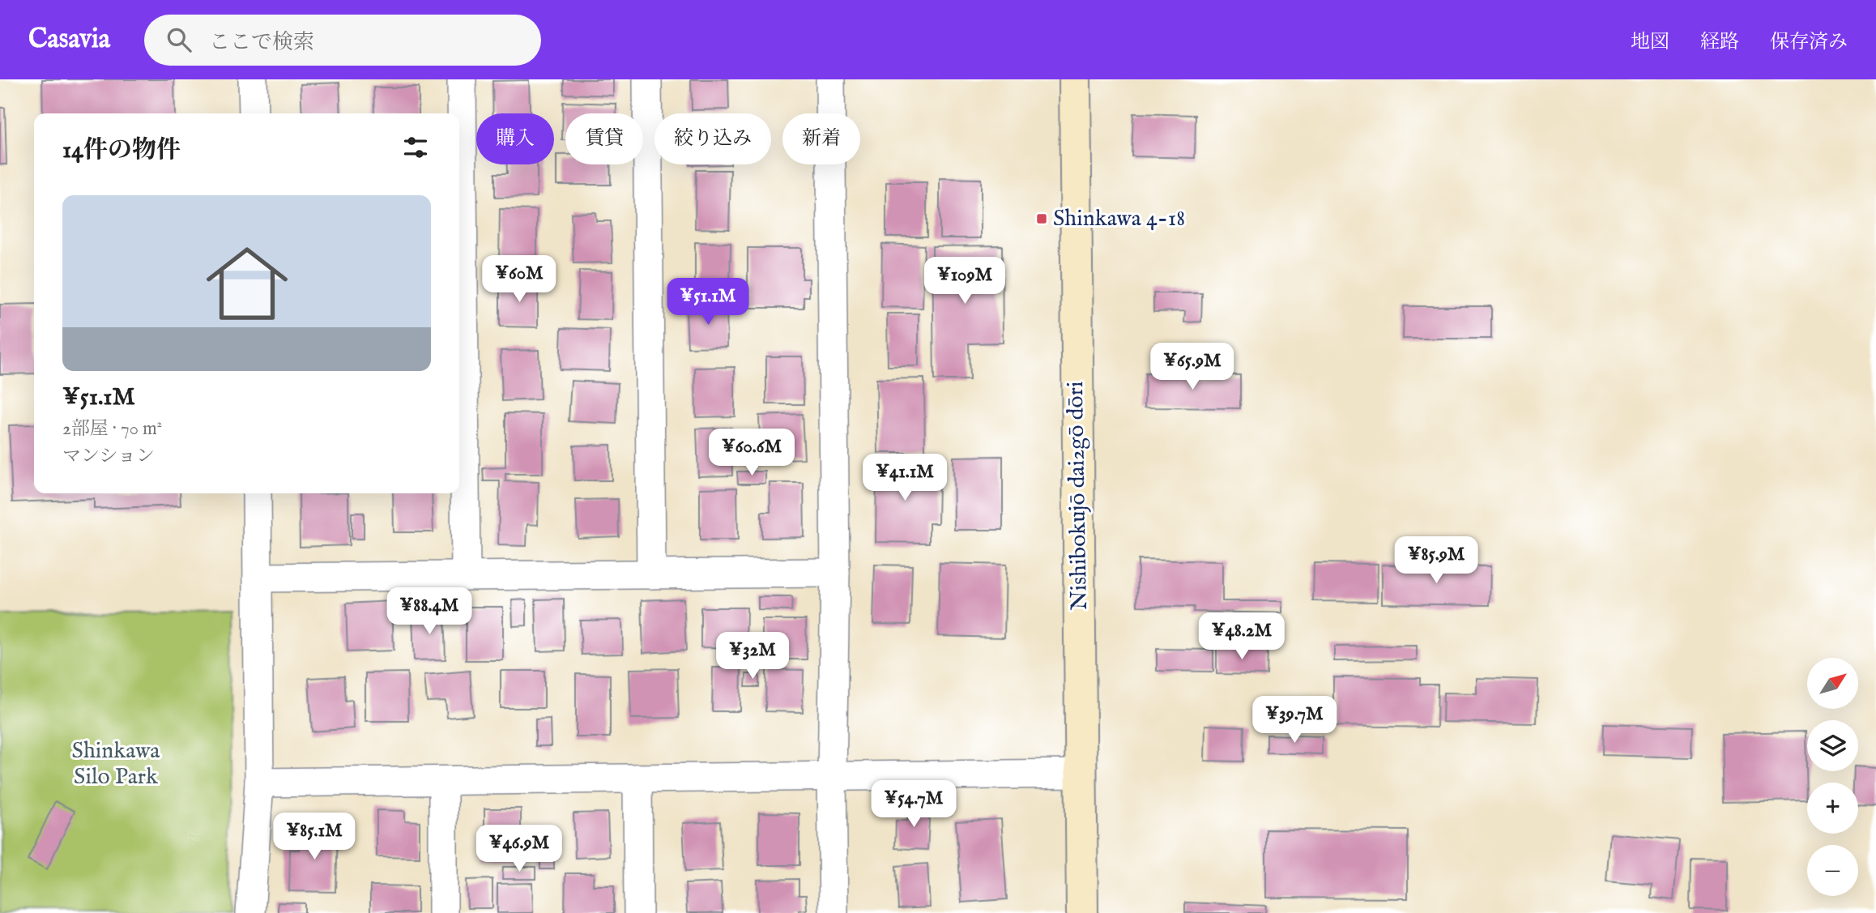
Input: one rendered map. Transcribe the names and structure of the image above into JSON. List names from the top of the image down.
{
  "streets": {
    "street": ["Nishibokujō dai2gō dōri"]
  },
  "parks": ["Shinkawa Silo Park"],
  "places": {
    "transit": ["Shinkawa 4-18"]
  },
  "north": "top right",
  "page": {
    "header": "Casavia",
    "search": "ここで検索",
    "nav": ["地図", "経路", "保存済み"],
    "chip": [
      "購入",
      "賃貸",
      "絞り込み",
      "新着"
    ],
    "heading": "14件の物件",
    "list": [
      {
        "name": "¥51.1M",
        "note": "2部屋 · 70 m² · マンション"
      }
    ],
    "price": [
      "¥60M",
      "¥109M",
      "¥51.1M",
      "¥65.9M",
      "¥60.6M",
      "¥41.1M",
      "¥85.9M",
      "¥88.4M",
      "¥48.2M",
      "¥32M",
      "¥39.7M",
      "¥54.7M",
      "¥85.1M",
      "¥46.9M"
    ],
    "map_buttons": ["+", "−"]
  }
}
